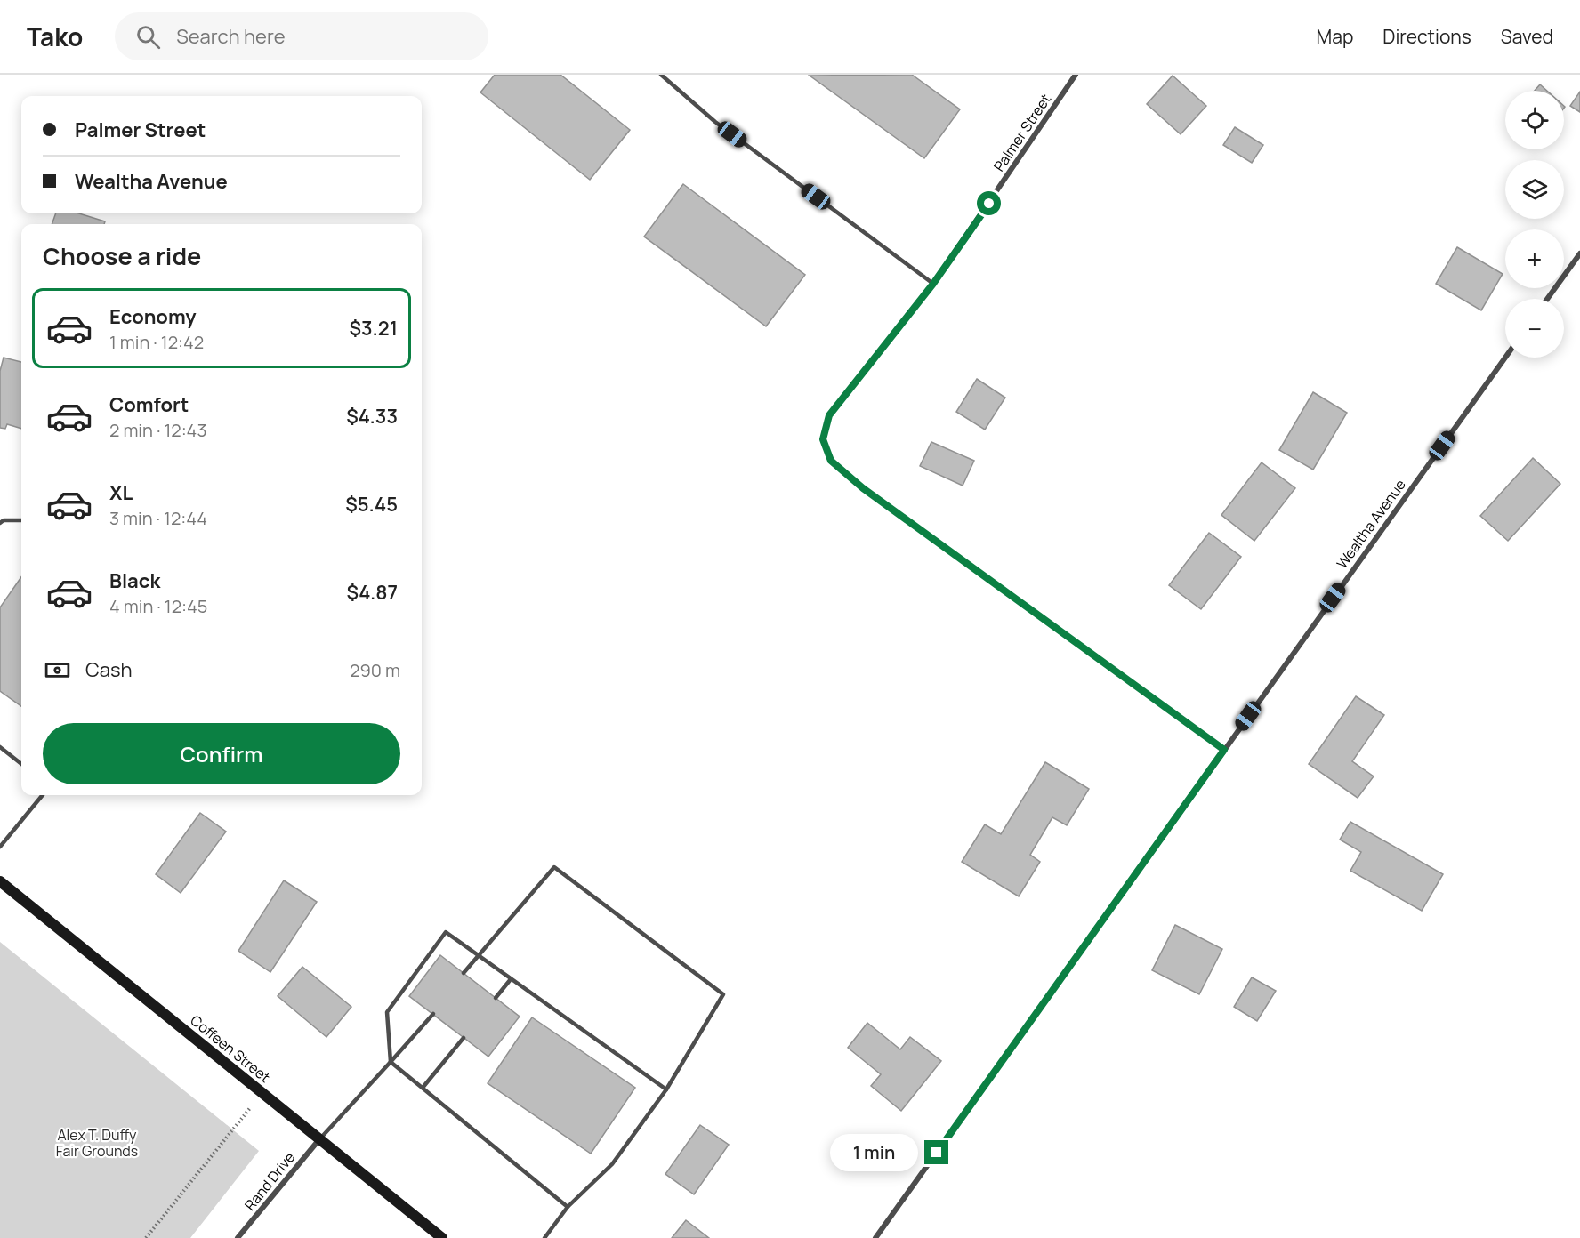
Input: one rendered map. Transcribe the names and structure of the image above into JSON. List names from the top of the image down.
{
  "streets": {
    "main road": ["Coffeen Street"],
    "street": ["Palmer Street", "Wealtha Avenue", "Rand Drive"]
  },
  "crossings": [
    ["Palmer Street", "Wealtha Avenue"],
    ["Coffeen Street", "Rand Drive"]
  ],
  "parks": ["Alex T. Duffy Fair Grounds"],
  "page": {
    "header": "Tako",
    "search": "Search here",
    "nav": ["Map", "Directions", "Saved"],
    "map_buttons": ["+", "−"],
    "banner": ["Palmer Street", "Wealtha Avenue"],
    "heading": "Choose a ride",
    "list": [
      {
        "name": "Economy",
        "note": "1 min · 12:42",
        "value": "$3.21"
      },
      {
        "name": "Comfort",
        "note": "2 min · 12:43",
        "value": "$4.33"
      },
      {
        "name": "XL",
        "note": "3 min · 12:44",
        "value": "$5.45"
      },
      {
        "name": "Black",
        "note": "4 min · 12:45",
        "value": "$4.87"
      }
    ],
    "pay": ["Cash", "290 m"],
    "buttons": "Confirm",
    "bubble": "1 min"
  }
}
